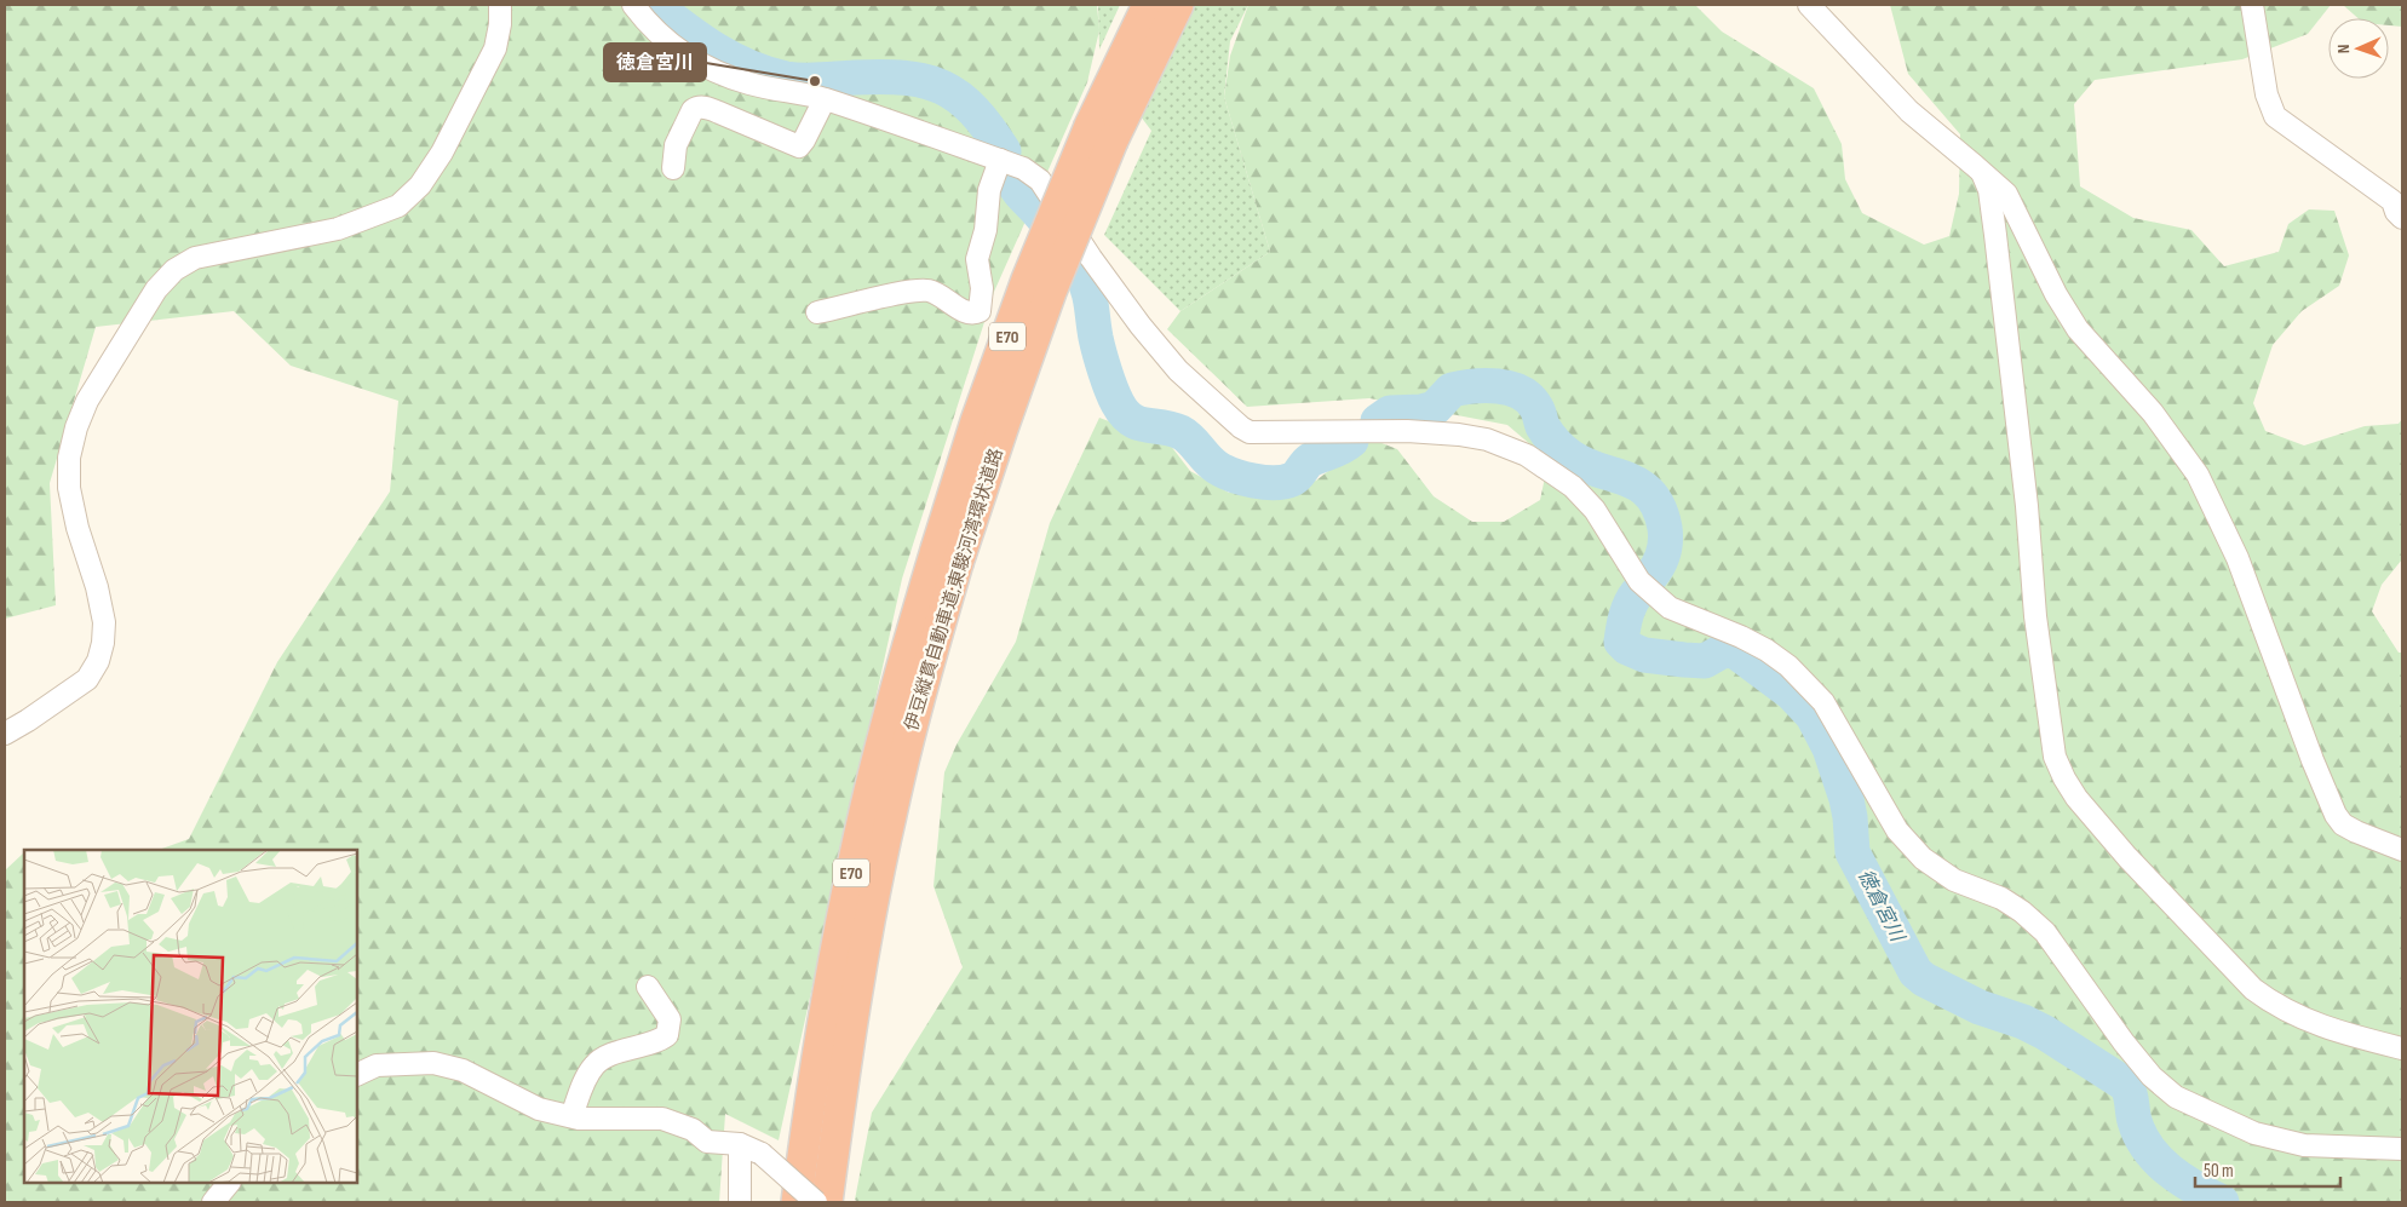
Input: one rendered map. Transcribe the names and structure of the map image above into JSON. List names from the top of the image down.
{
  "streets": {
    "highway": ["E70", "伊豆縦貫自動車道;東駿河湾環状道路"]
  },
  "water": ["徳倉宮川"],
  "places": ["徳倉宮川"],
  "scale_bar": "50 m",
  "north": "left"
}
